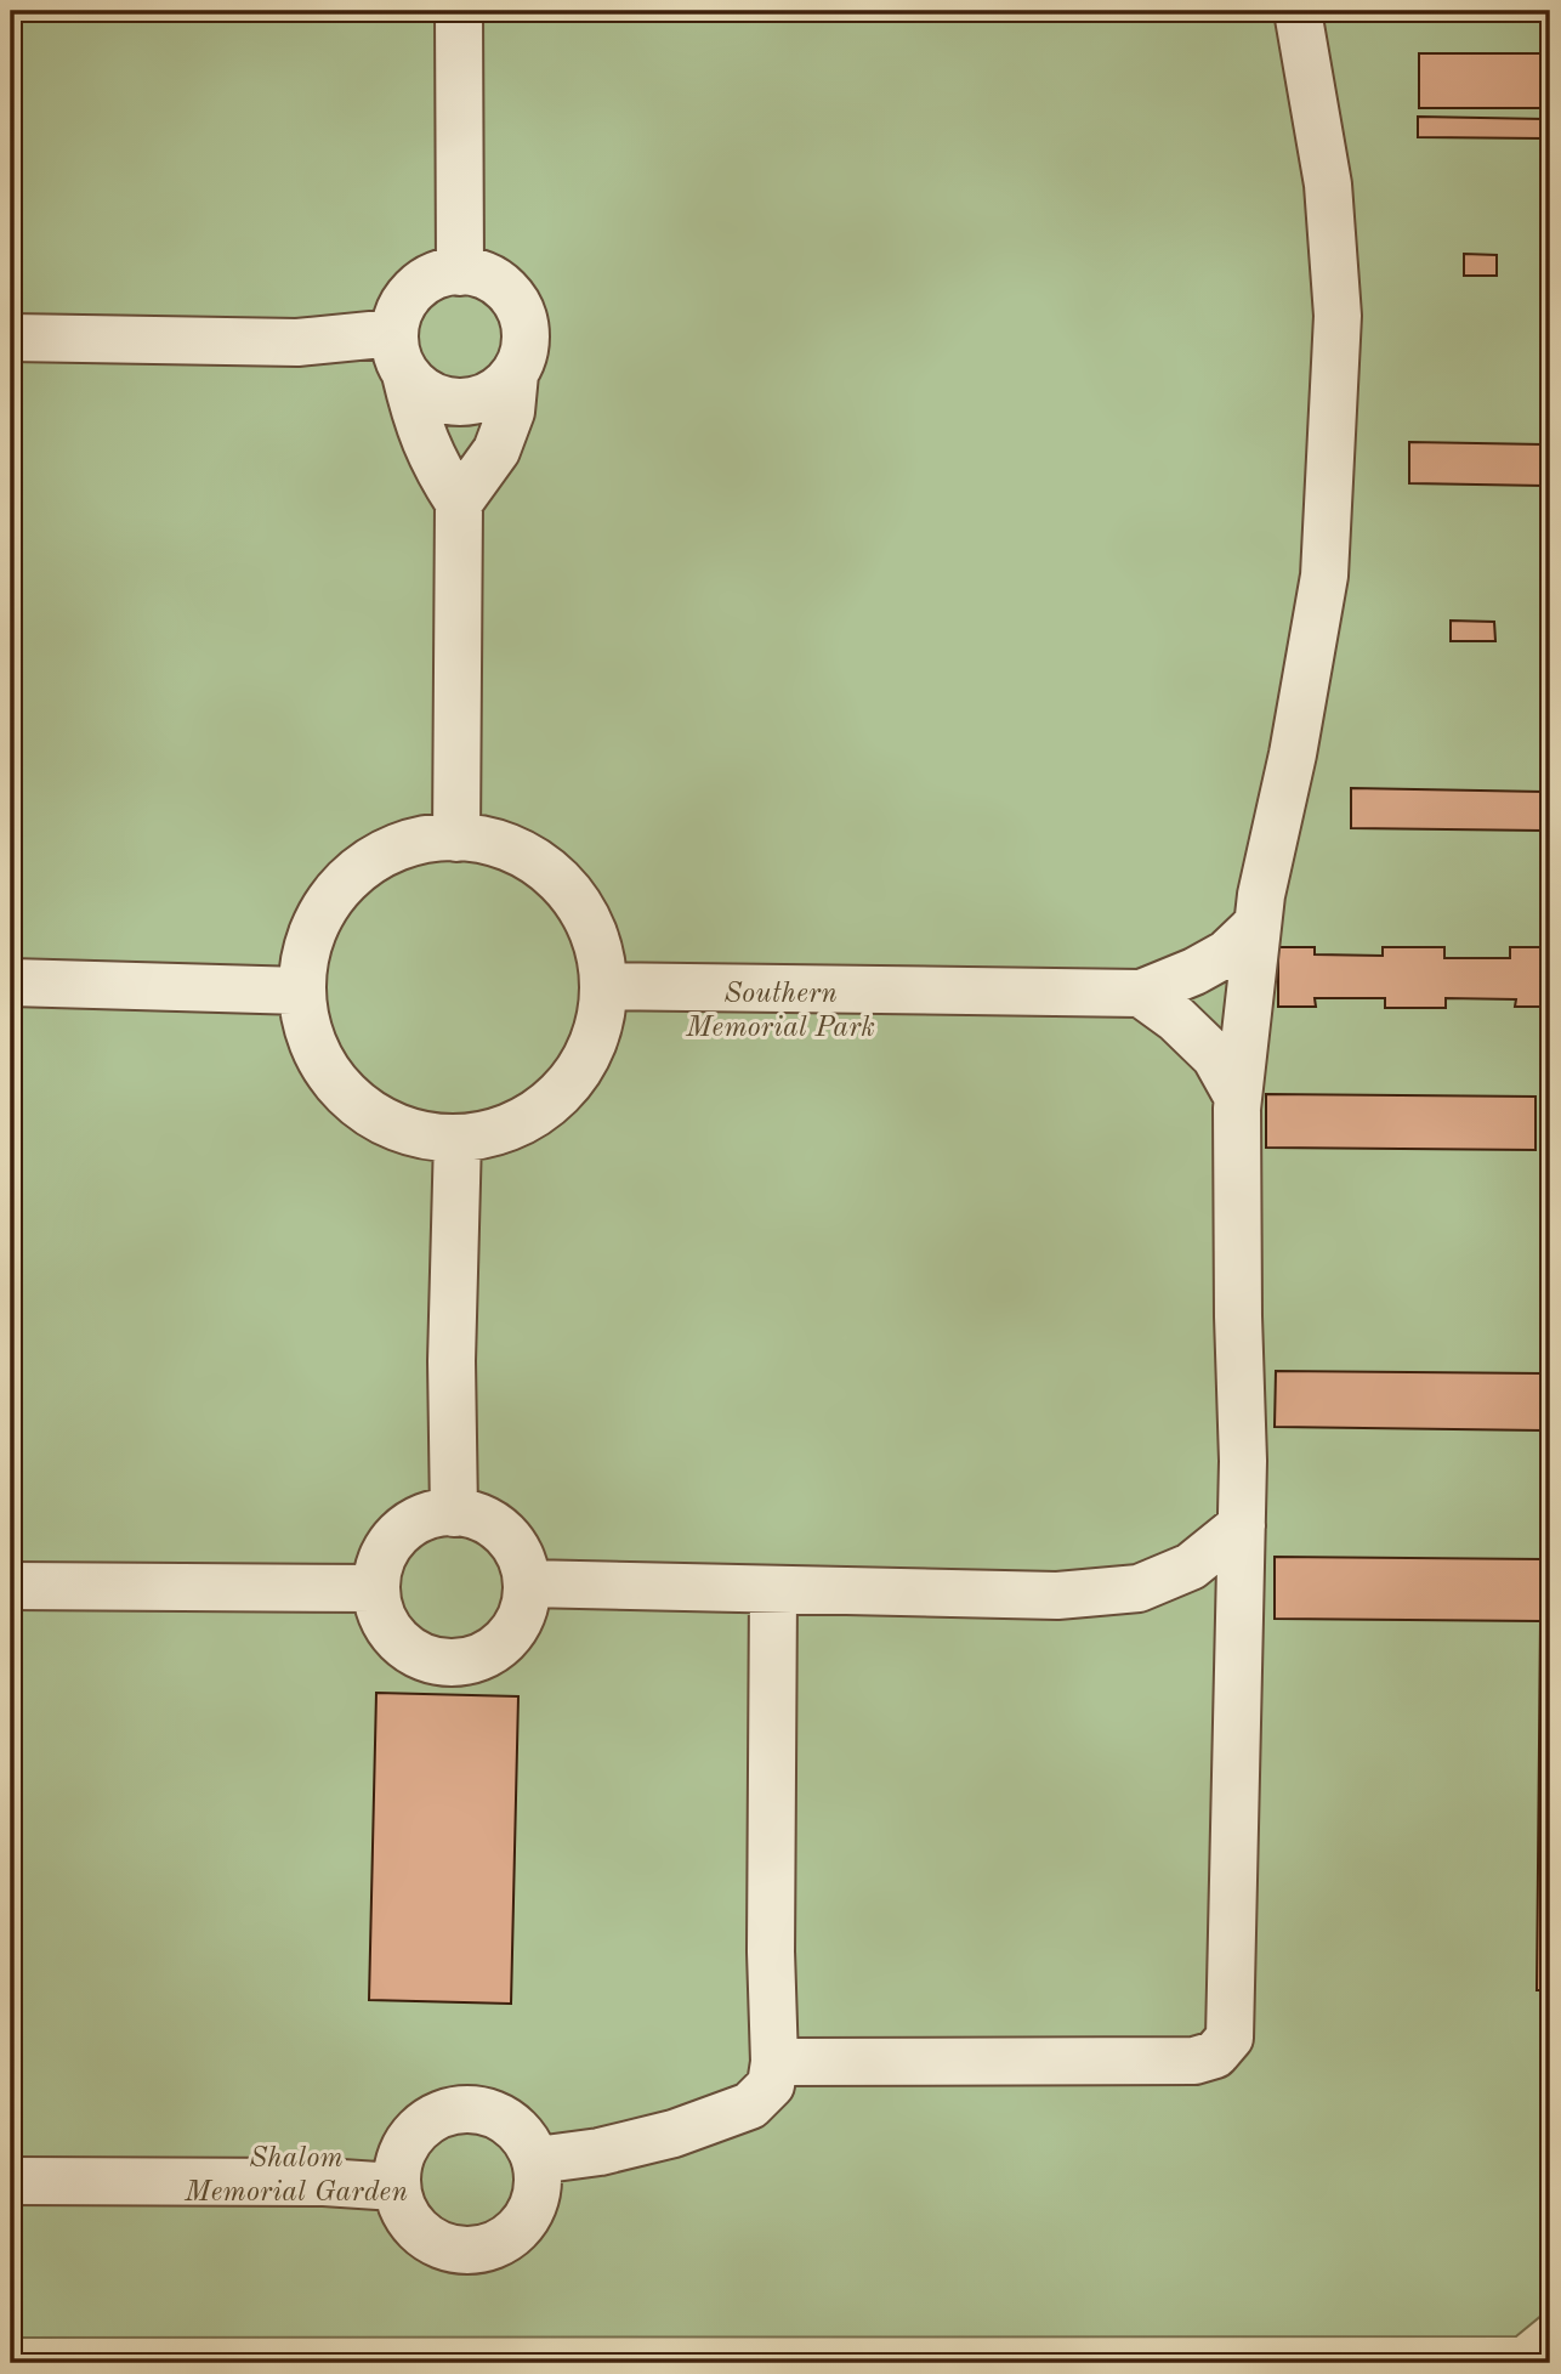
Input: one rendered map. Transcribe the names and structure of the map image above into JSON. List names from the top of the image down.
{
  "parks": ["Southern Memorial Park", "Shalom Memorial Garden"]
}
